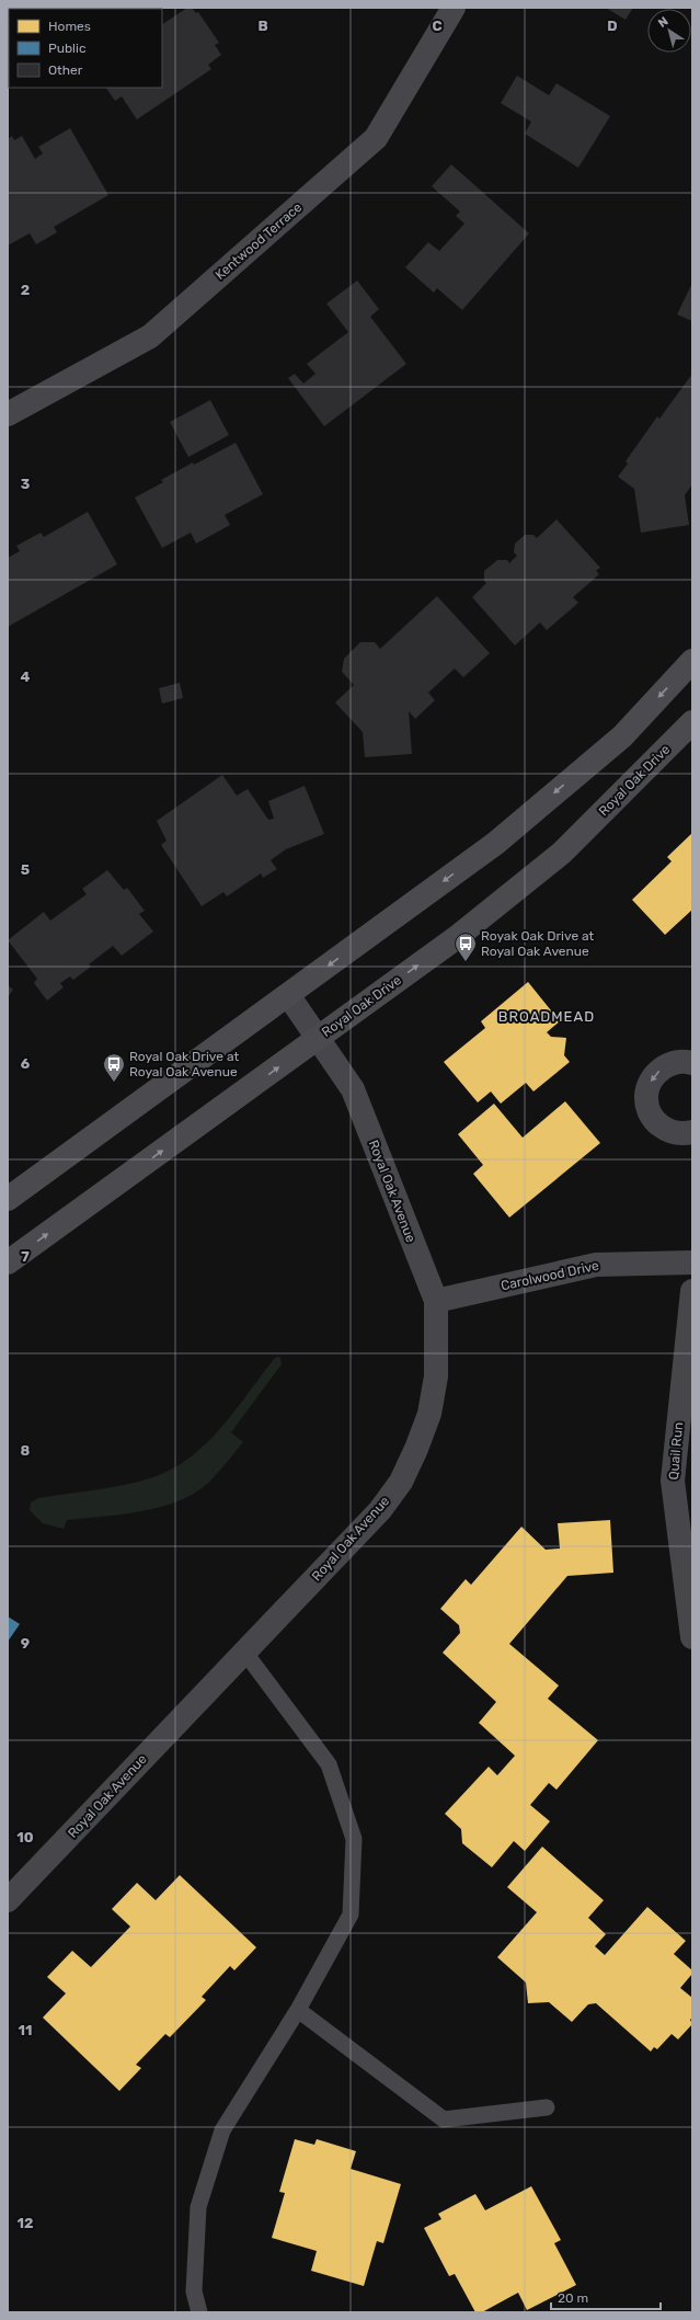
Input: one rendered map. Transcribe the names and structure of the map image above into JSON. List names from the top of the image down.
{
  "streets": {
    "main road": ["Royal Oak Drive"],
    "street": [
      "Kentwood Terrace",
      "Royal Oak Avenue",
      "Carolwood Drive",
      "Quail Run"
    ]
  },
  "crossings": [
    ["Royal Oak Drive", "Royal Oak Avenue"],
    ["Royal Oak Avenue", "Carolwood Drive"]
  ],
  "districts": ["BROADMEAD"],
  "places": {
    "bus stop": ["Royak Oak Drive at Royal Oak Avenue", "Royal Oak Drive at Royal Oak Avenue"]
  },
  "legend": ["Homes", "Public", "Other"],
  "scale_bar": "20 m",
  "north": "top left",
  "grid": {
    "columns": ["B", "C", "D"],
    "rows": [
      "2",
      "3",
      "4",
      "5",
      "6",
      "7",
      "8",
      "9",
      "10",
      "11",
      "12"
    ]
  }
}
